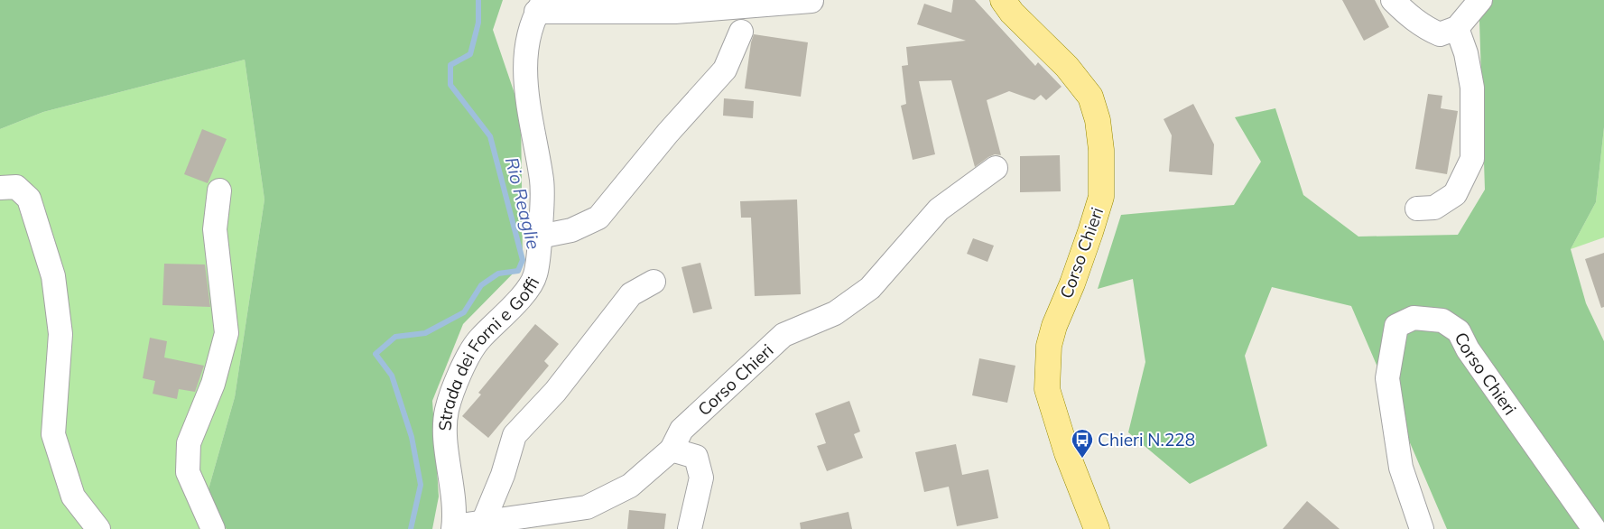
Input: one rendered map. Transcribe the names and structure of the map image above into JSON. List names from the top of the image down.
{
  "streets": {
    "main road": ["Corso Chieri"],
    "street": ["Strada dei Forni e Goffi"]
  },
  "crossings": [
    ["Corso Chieri", "Strada dei Forni e Goffi"]
  ],
  "water": ["Rio Reaglie"],
  "places": {
    "bus stop": ["Chieri N.228"]
  }
}
